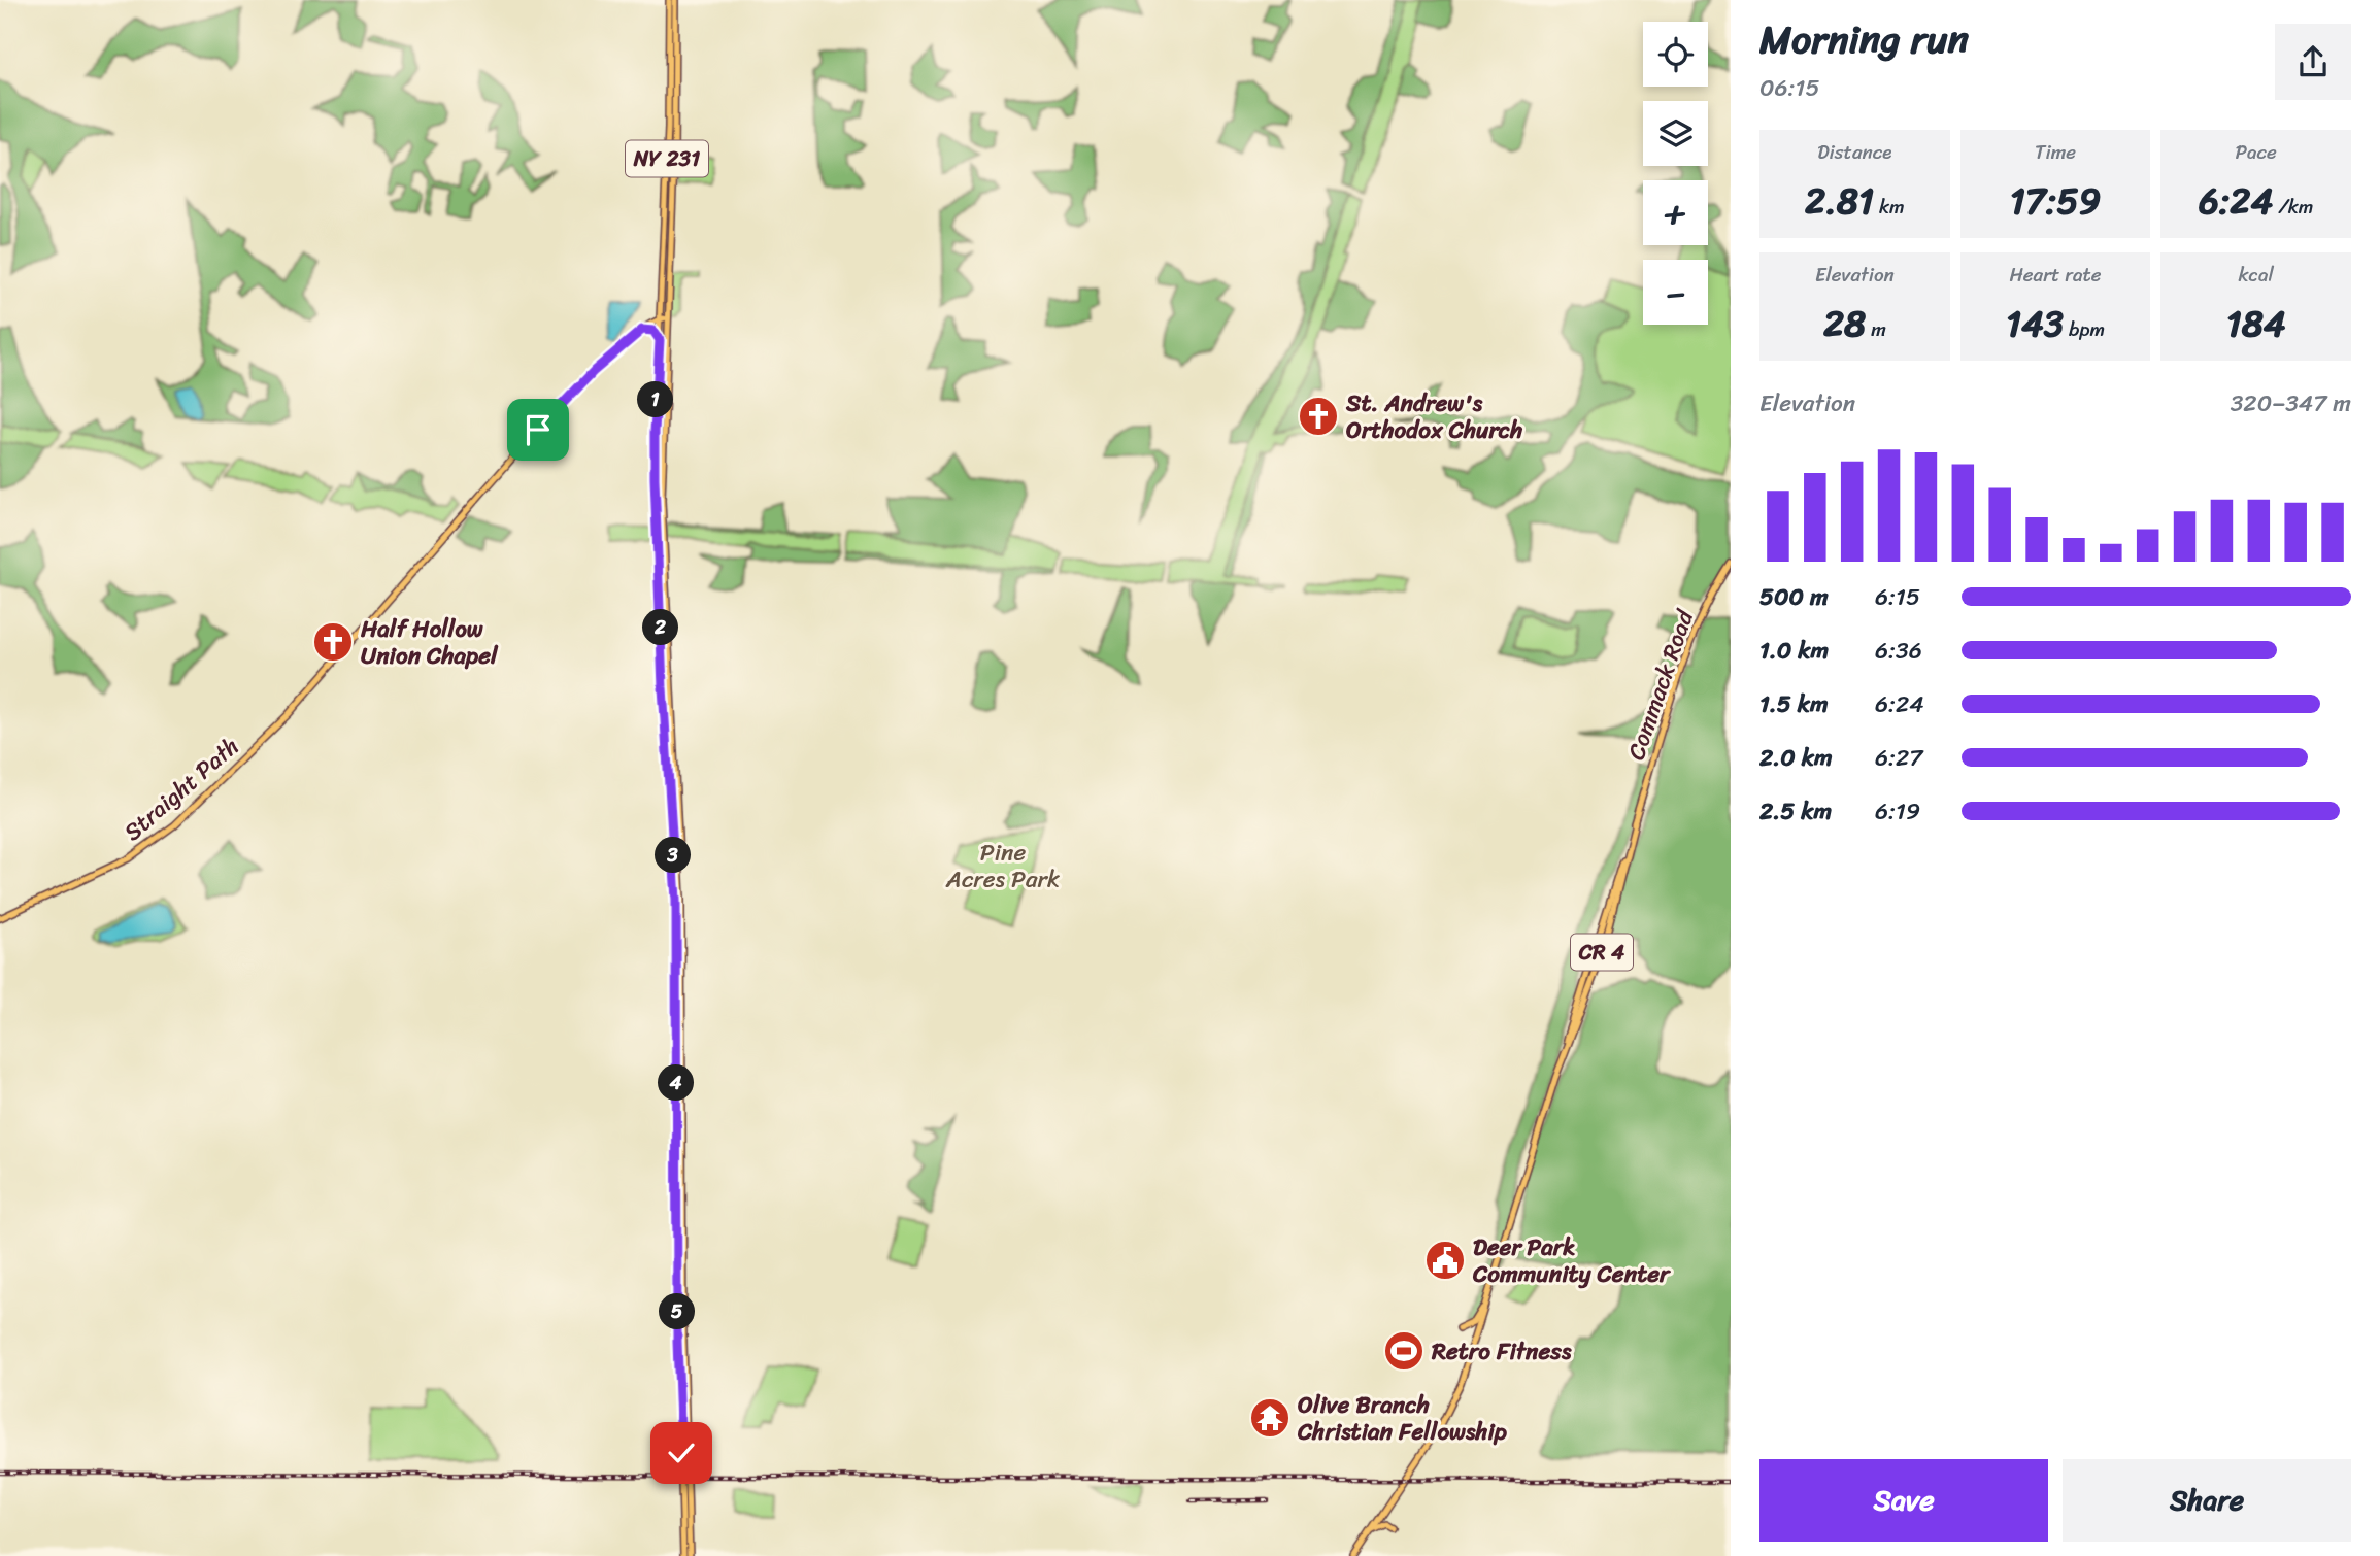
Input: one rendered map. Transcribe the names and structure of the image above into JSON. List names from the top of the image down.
{
  "streets": {
    "main road": [
      "NY 231",
      "Commack Road",
      "Straight Path",
      "CR 4"
    ]
  },
  "crossings": [
    ["NY 231", "Straight Path"]
  ],
  "parks": ["Pine Acres Park"],
  "places": {
    "church": ["St. Andrew's Orthodox Church", "Half Hollow Union Chapel"],
    "public building": ["Deer Park Community Center"],
    "sports": ["Retro Fitness"],
    "temple": ["Olive Branch Christian Fellowship"]
  },
  "page": {
    "heading": ["Morning run", "06:15"],
    "map_buttons": ["+", "−"],
    "stats": [
      ["Distance", "2.81 km"],
      ["Time", "17:59"],
      ["Pace", "6:24 /km"],
      ["Elevation", "28 m"],
      ["Heart rate", "143 bpm"],
      ["kcal", "184"]
    ],
    "chart": ["Elevation", "320–347 m"],
    "pins": [
      "1",
      "2",
      "3",
      "4",
      "5"
    ],
    "list": [
      {
        "name": "500 m",
        "note": "6:15"
      },
      {
        "name": "1.0 km",
        "note": "6:36"
      },
      {
        "name": "1.5 km",
        "note": "6:24"
      },
      {
        "name": "2.0 km",
        "note": "6:27"
      },
      {
        "name": "2.5 km",
        "note": "6:19"
      }
    ],
    "buttons": ["Save", "Share"]
  }
}
